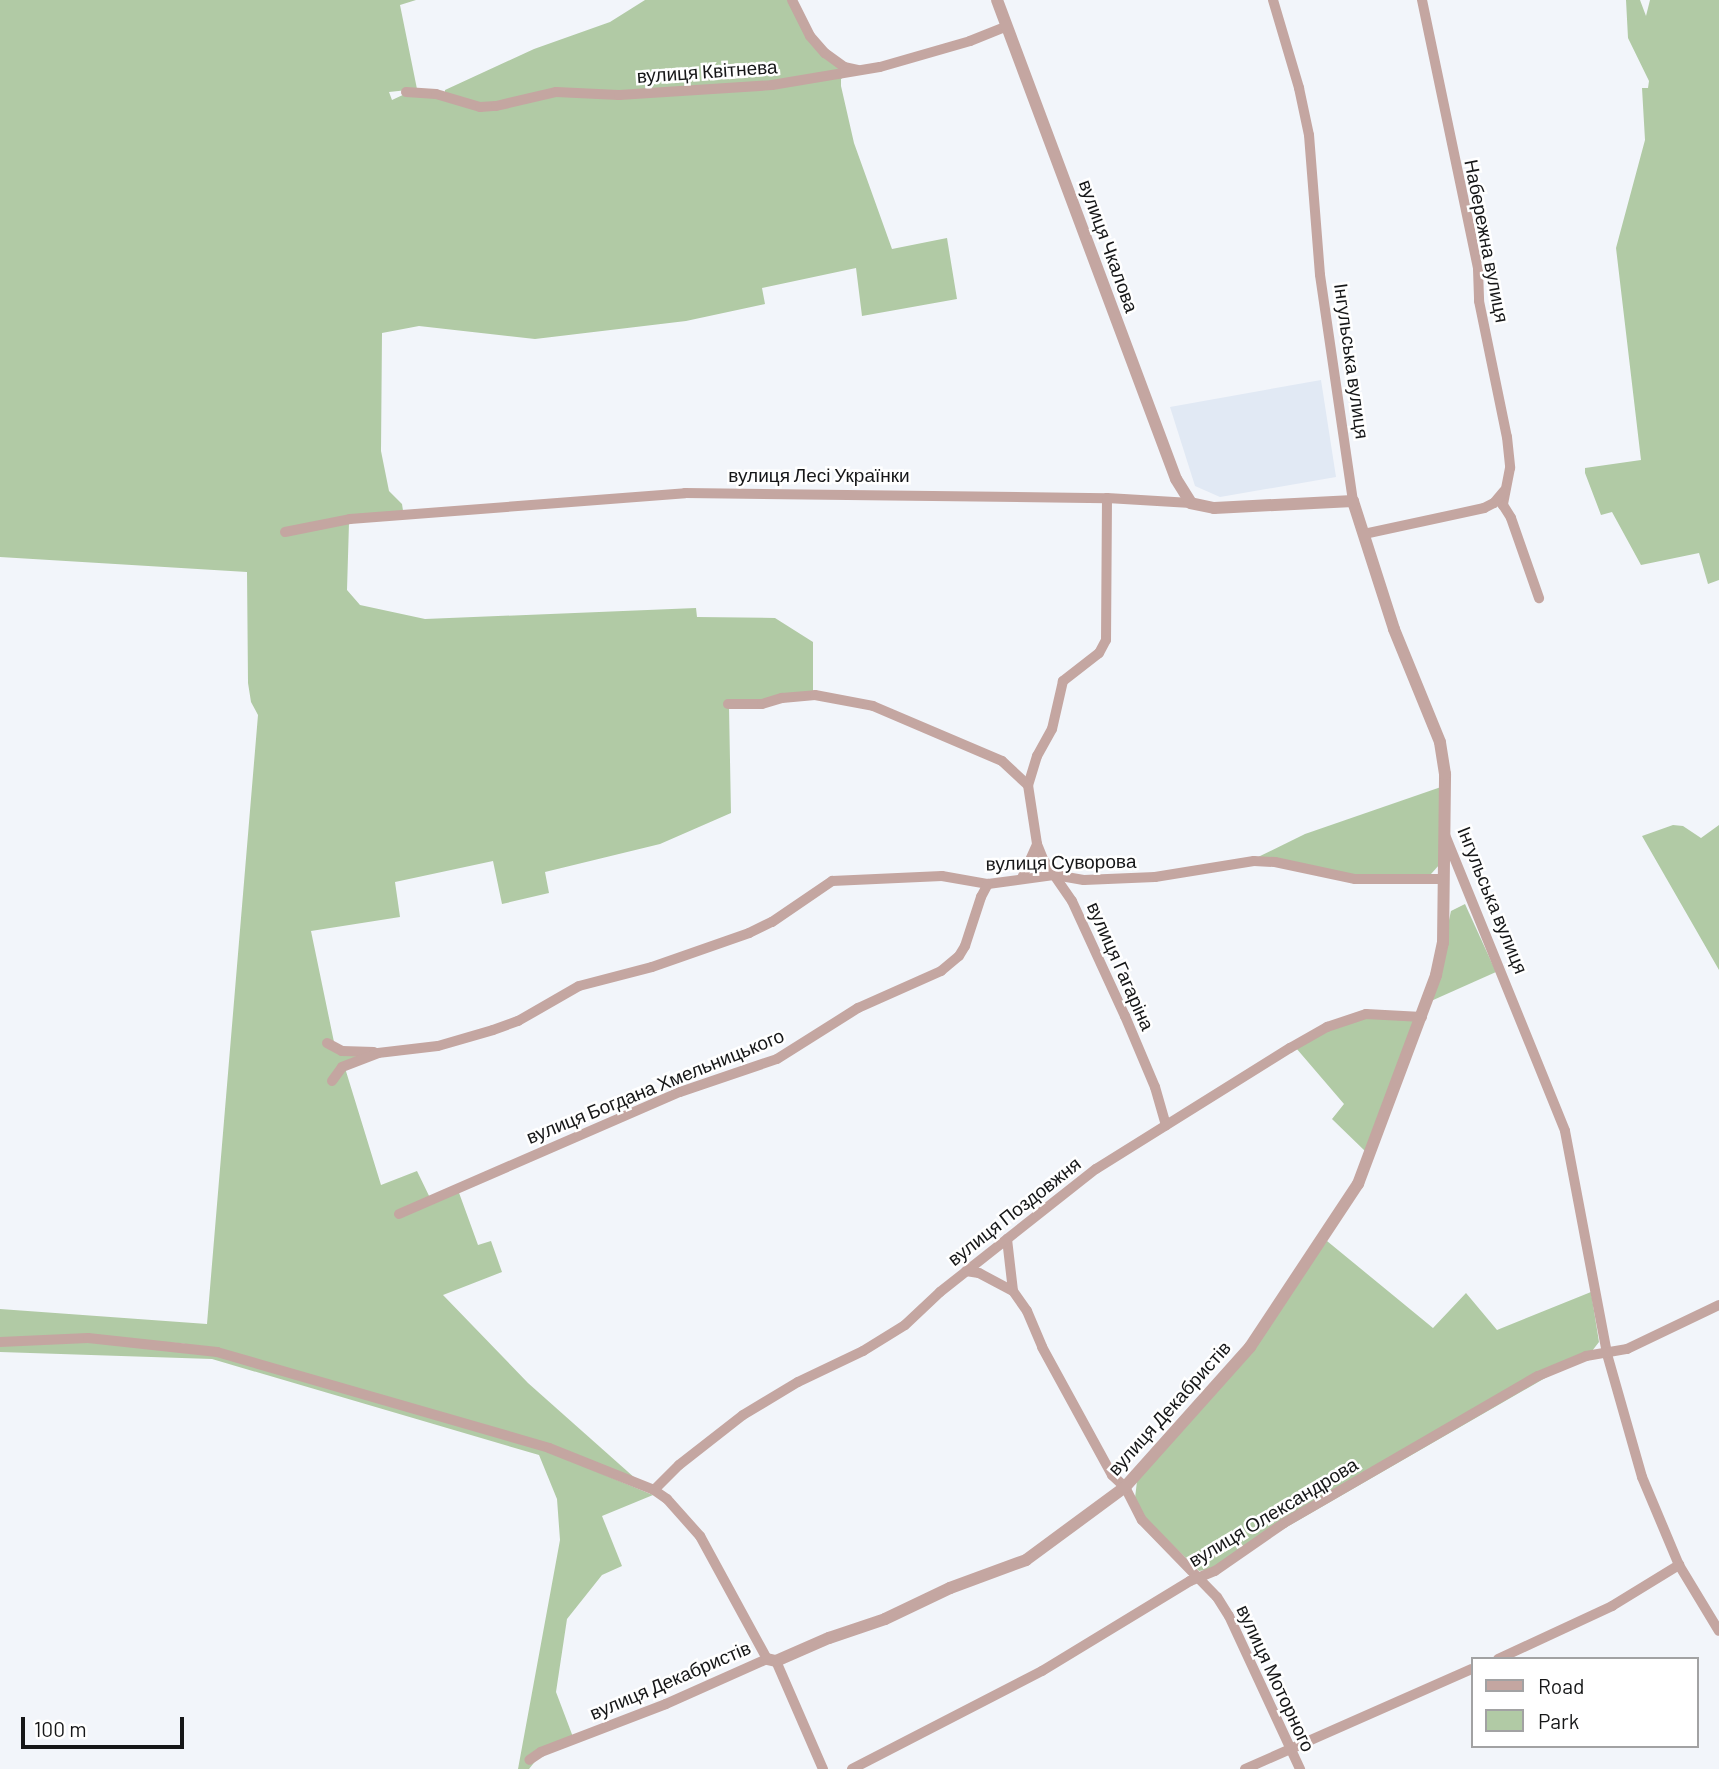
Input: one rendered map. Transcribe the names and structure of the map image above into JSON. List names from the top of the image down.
{
  "streets": {
    "street": [
      "вулиця Квітнева",
      "Набережна вулиця",
      "вулиця Чкалова",
      "Інгульська вулиця",
      "вулиця Лесі Українки",
      "вулиця Суворова",
      "вулиця Гагаріна",
      "вулиця Богдана Хмельницького",
      "вулиця Поздовжня",
      "вулиця Декабристів",
      "вулиця Олександрова",
      "вулиця Моторного"
    ]
  },
  "crossings": [
    ["вулиця Квітнева", "вулиця Чкалова"],
    ["вулиця Чкалова", "вулиця Лесі Українки"],
    ["Інгульська вулиця", "вулиця Лесі Українки"],
    ["Інгульська вулиця", "вулиця Декабристів"],
    ["Інгульська вулиця", "вулиця Олександрова"],
    ["вулиця Лесі Українки", "вулиця Гагаріна"],
    ["вулиця Суворова", "вулиця Гагаріна"],
    ["вулиця Суворова", "вулиця Богдана Хмельницького"],
    ["вулиця Суворова", "вулиця Декабристів"],
    ["вулиця Гагаріна", "вулиця Поздовжня"],
    ["вулиця Поздовжня", "вулиця Декабристів"],
    ["вулиця Поздовжня", "вулиця Моторного"],
    ["вулиця Декабристів", "вулиця Моторного"],
    ["вулиця Олександрова", "вулиця Моторного"]
  ],
  "legend": ["Road", "Park"],
  "scale_bar": "100 m"
}
